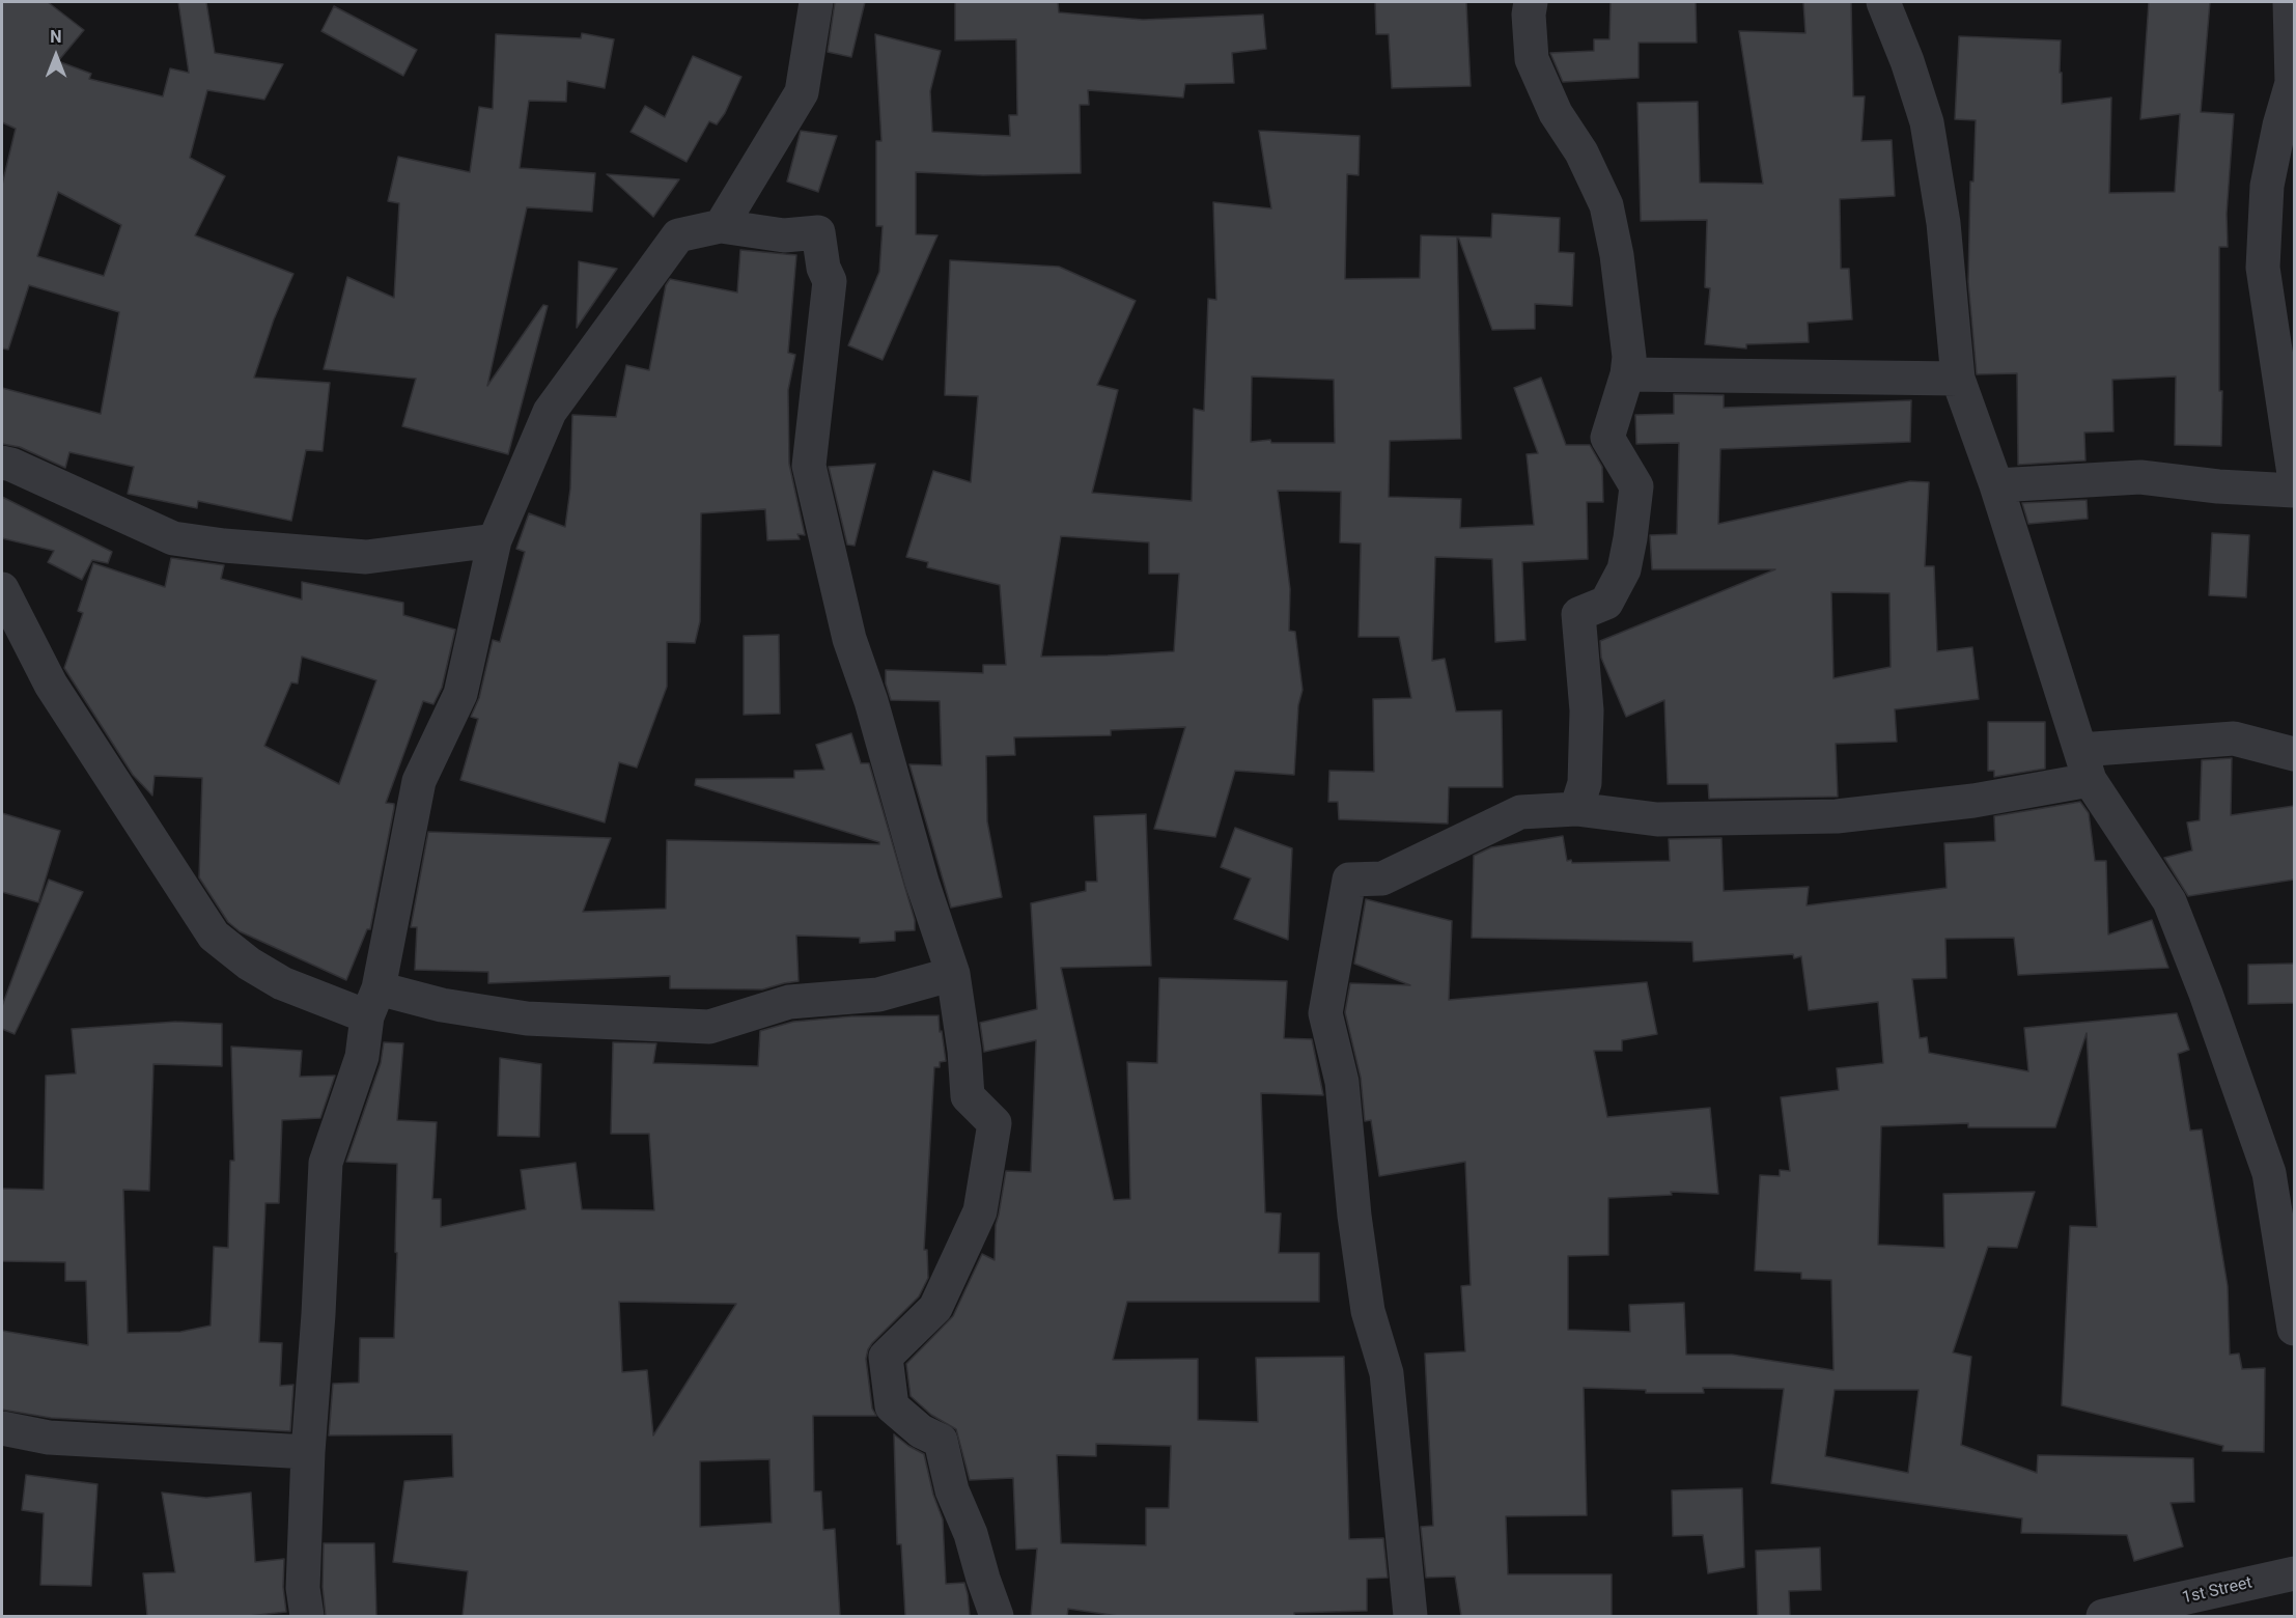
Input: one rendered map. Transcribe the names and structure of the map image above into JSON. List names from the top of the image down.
{
  "streets": {
    "street": ["1st Street"]
  },
  "north": "top"
}
